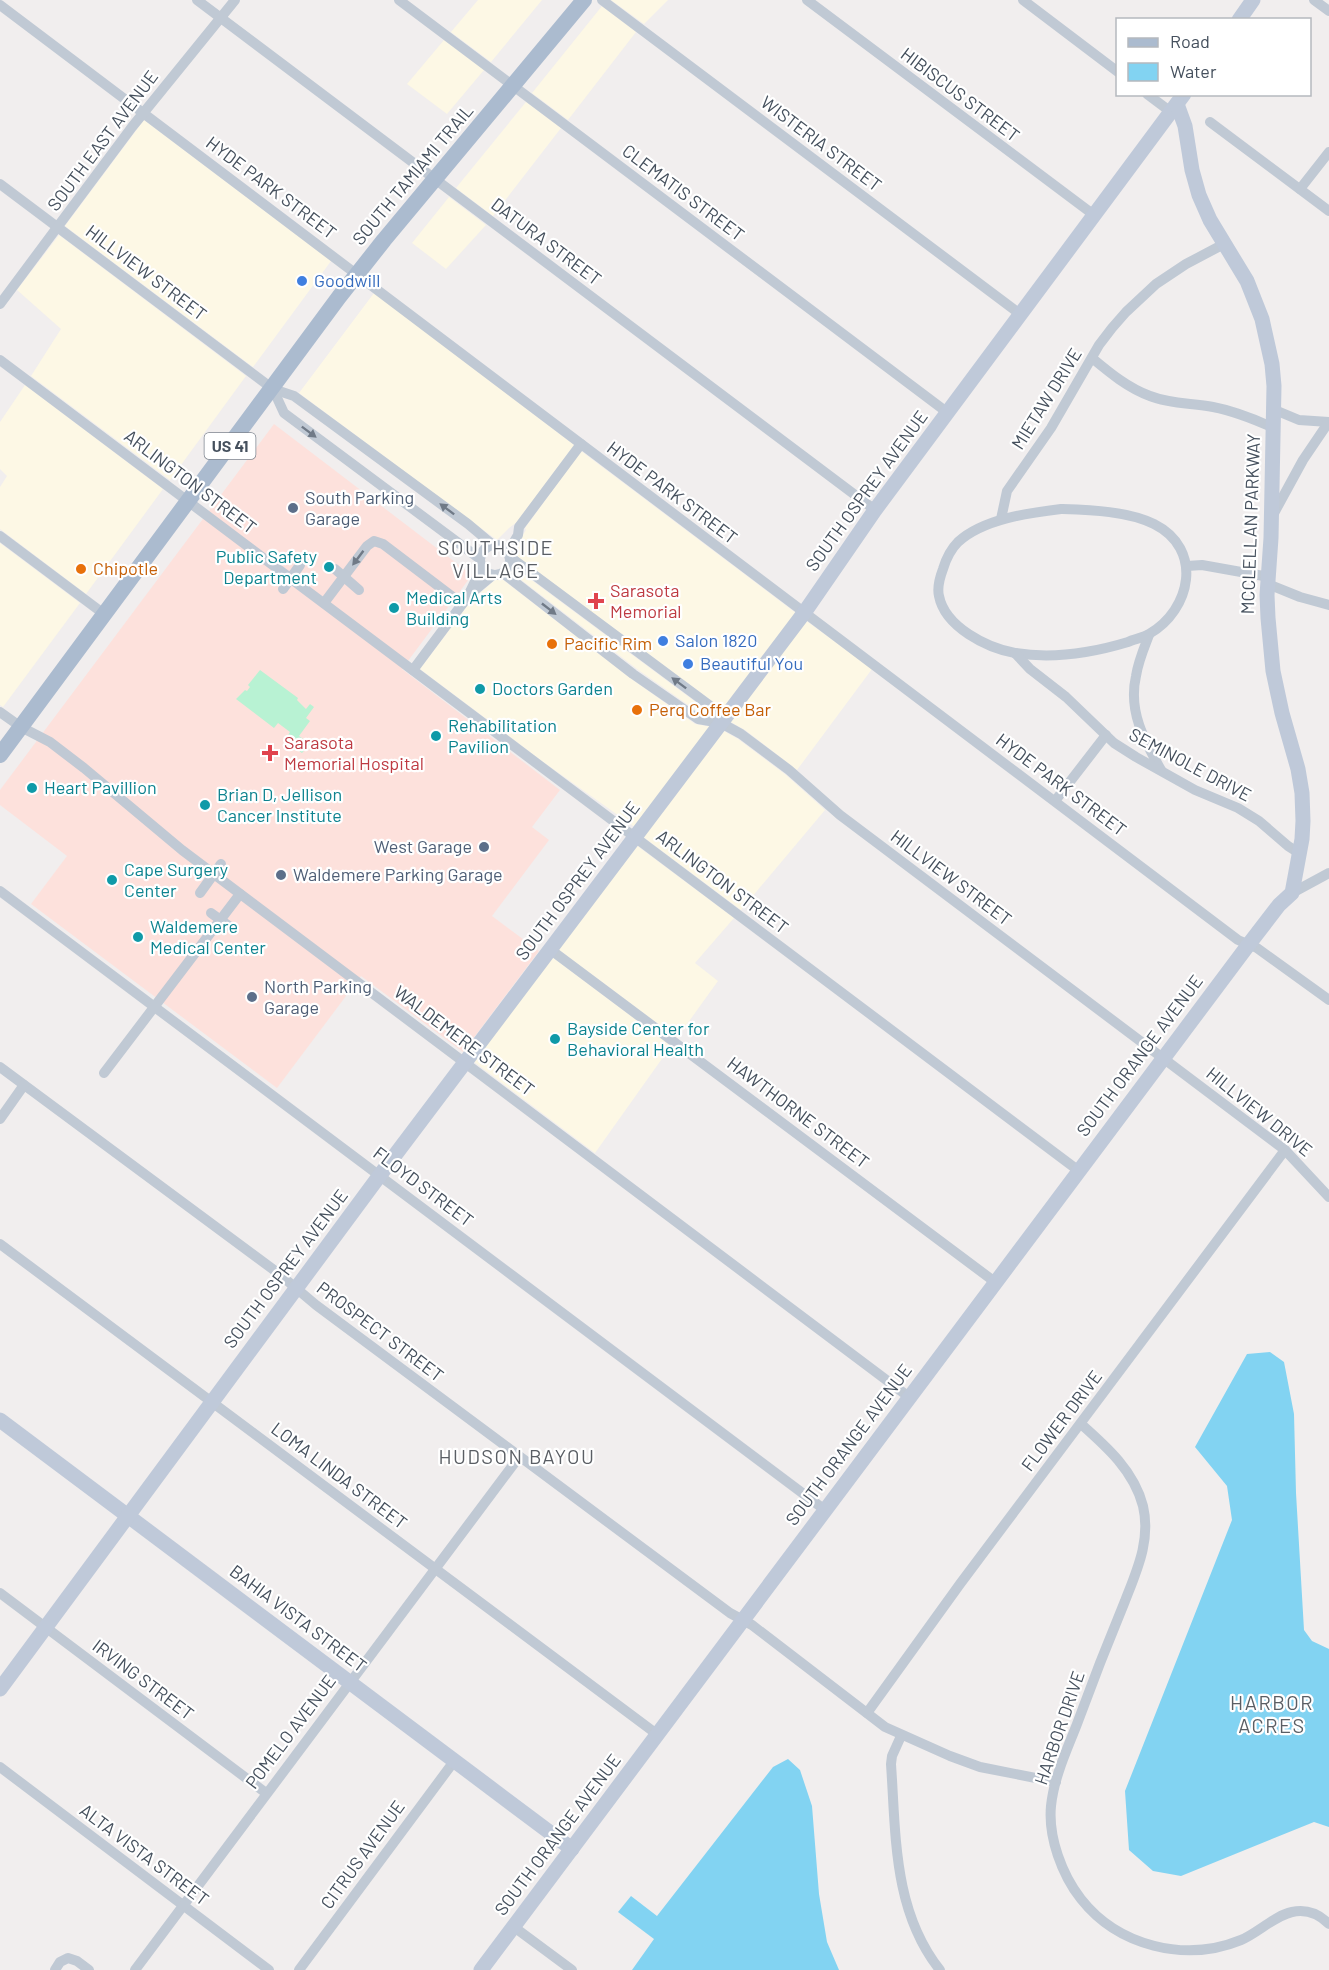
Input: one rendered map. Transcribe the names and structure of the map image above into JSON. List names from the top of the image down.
{
  "streets": {
    "main road": ["SOUTH TAMIAMI TRAIL", "US 41"],
    "street": [
      "HIBISCUS STREET",
      "SOUTH EAST AVENUE",
      "WISTERIA STREET",
      "HYDE PARK STREET",
      "CLEMATIS STREET",
      "DATURA STREET",
      "HILLVIEW STREET",
      "MIETAW DRIVE",
      "ARLINGTON STREET",
      "SOUTH OSPREY AVENUE",
      "MCCLELLAN PARKWAY",
      "SEMINOLE DRIVE",
      "WALDEMERE STREET",
      "SOUTH ORANGE AVENUE",
      "HILLVIEW DRIVE",
      "HAWTHORNE STREET",
      "FLOYD STREET",
      "PROSPECT STREET",
      "FLOWER DRIVE",
      "LOMA LINDA STREET",
      "BAHIA VISTA STREET",
      "IRVING STREET",
      "HARBOR DRIVE",
      "POMELO AVENUE",
      "ALTA VISTA STREET",
      "CITRUS AVENUE"
    ]
  },
  "crossings": [
    ["HIBISCUS STREET", "SOUTH OSPREY AVENUE"],
    ["SOUTH EAST AVENUE", "HYDE PARK STREET"],
    ["SOUTH EAST AVENUE", "DATURA STREET"],
    ["SOUTH EAST AVENUE", "HILLVIEW STREET"],
    ["WISTERIA STREET", "SOUTH OSPREY AVENUE"],
    ["SOUTH TAMIAMI TRAIL", "HYDE PARK STREET"],
    ["SOUTH TAMIAMI TRAIL", "CLEMATIS STREET"],
    ["SOUTH TAMIAMI TRAIL", "DATURA STREET"],
    ["SOUTH TAMIAMI TRAIL", "HILLVIEW STREET"],
    ["SOUTH TAMIAMI TRAIL", "ARLINGTON STREET"],
    ["SOUTH TAMIAMI TRAIL", "WALDEMERE STREET"],
    ["HYDE PARK STREET", "SOUTH OSPREY AVENUE"],
    ["HYDE PARK STREET", "SOUTH ORANGE AVENUE"],
    ["CLEMATIS STREET", "SOUTH OSPREY AVENUE"],
    ["DATURA STREET", "SOUTH OSPREY AVENUE"],
    ["HILLVIEW STREET", "SOUTH OSPREY AVENUE"],
    ["HILLVIEW STREET", "SOUTH ORANGE AVENUE"],
    ["HILLVIEW STREET", "HILLVIEW DRIVE"],
    ["MIETAW DRIVE", "MCCLELLAN PARKWAY"],
    ["MIETAW DRIVE", "SEMINOLE DRIVE"],
    ["ARLINGTON STREET", "SOUTH OSPREY AVENUE"],
    ["ARLINGTON STREET", "SOUTH ORANGE AVENUE"],
    ["SOUTH OSPREY AVENUE", "MCCLELLAN PARKWAY"],
    ["SOUTH OSPREY AVENUE", "WALDEMERE STREET"],
    ["SOUTH OSPREY AVENUE", "HAWTHORNE STREET"],
    ["SOUTH OSPREY AVENUE", "FLOYD STREET"],
    ["SOUTH OSPREY AVENUE", "PROSPECT STREET"],
    ["SOUTH OSPREY AVENUE", "LOMA LINDA STREET"],
    ["SOUTH OSPREY AVENUE", "BAHIA VISTA STREET"],
    ["SOUTH OSPREY AVENUE", "IRVING STREET"],
    ["MCCLELLAN PARKWAY", "SEMINOLE DRIVE"],
    ["WALDEMERE STREET", "SOUTH ORANGE AVENUE"],
    ["SOUTH ORANGE AVENUE", "HILLVIEW DRIVE"],
    ["SOUTH ORANGE AVENUE", "HAWTHORNE STREET"],
    ["SOUTH ORANGE AVENUE", "FLOYD STREET"],
    ["SOUTH ORANGE AVENUE", "PROSPECT STREET"],
    ["SOUTH ORANGE AVENUE", "LOMA LINDA STREET"],
    ["SOUTH ORANGE AVENUE", "BAHIA VISTA STREET"],
    ["HILLVIEW DRIVE", "FLOWER DRIVE"],
    ["PROSPECT STREET", "POMELO AVENUE"],
    ["FLOWER DRIVE", "HARBOR DRIVE"],
    ["LOMA LINDA STREET", "POMELO AVENUE"],
    ["BAHIA VISTA STREET", "POMELO AVENUE"],
    ["BAHIA VISTA STREET", "CITRUS AVENUE"],
    ["IRVING STREET", "POMELO AVENUE"],
    ["POMELO AVENUE", "ALTA VISTA STREET"]
  ],
  "districts": ["SOUTHSIDE VILLAGE", "HUDSON BAYOU", "HARBOR ACRES"],
  "places": {
    "other": [
      "Goodwill",
      "South Parking Garage",
      "Public Safety Department",
      "Chipotle",
      "Medical Arts Building",
      "Salon 1820",
      "Pacific Rim",
      "Beautiful You",
      "Doctors Garden",
      "Perq Coffee Bar",
      "Rehabilitation Pavilion",
      "Heart Pavillion",
      "Brian D, Jellison Cancer Institute",
      "West Garage",
      "Waldemere Parking Garage",
      "Cape Surgery Center",
      "Waldemere Medical Center",
      "North Parking Garage",
      "Bayside Center for Behavioral Health"
    ],
    "health": ["Sarasota Memorial", "Sarasota Memorial Hospital"]
  },
  "legend": ["Road", "Water"]
}
